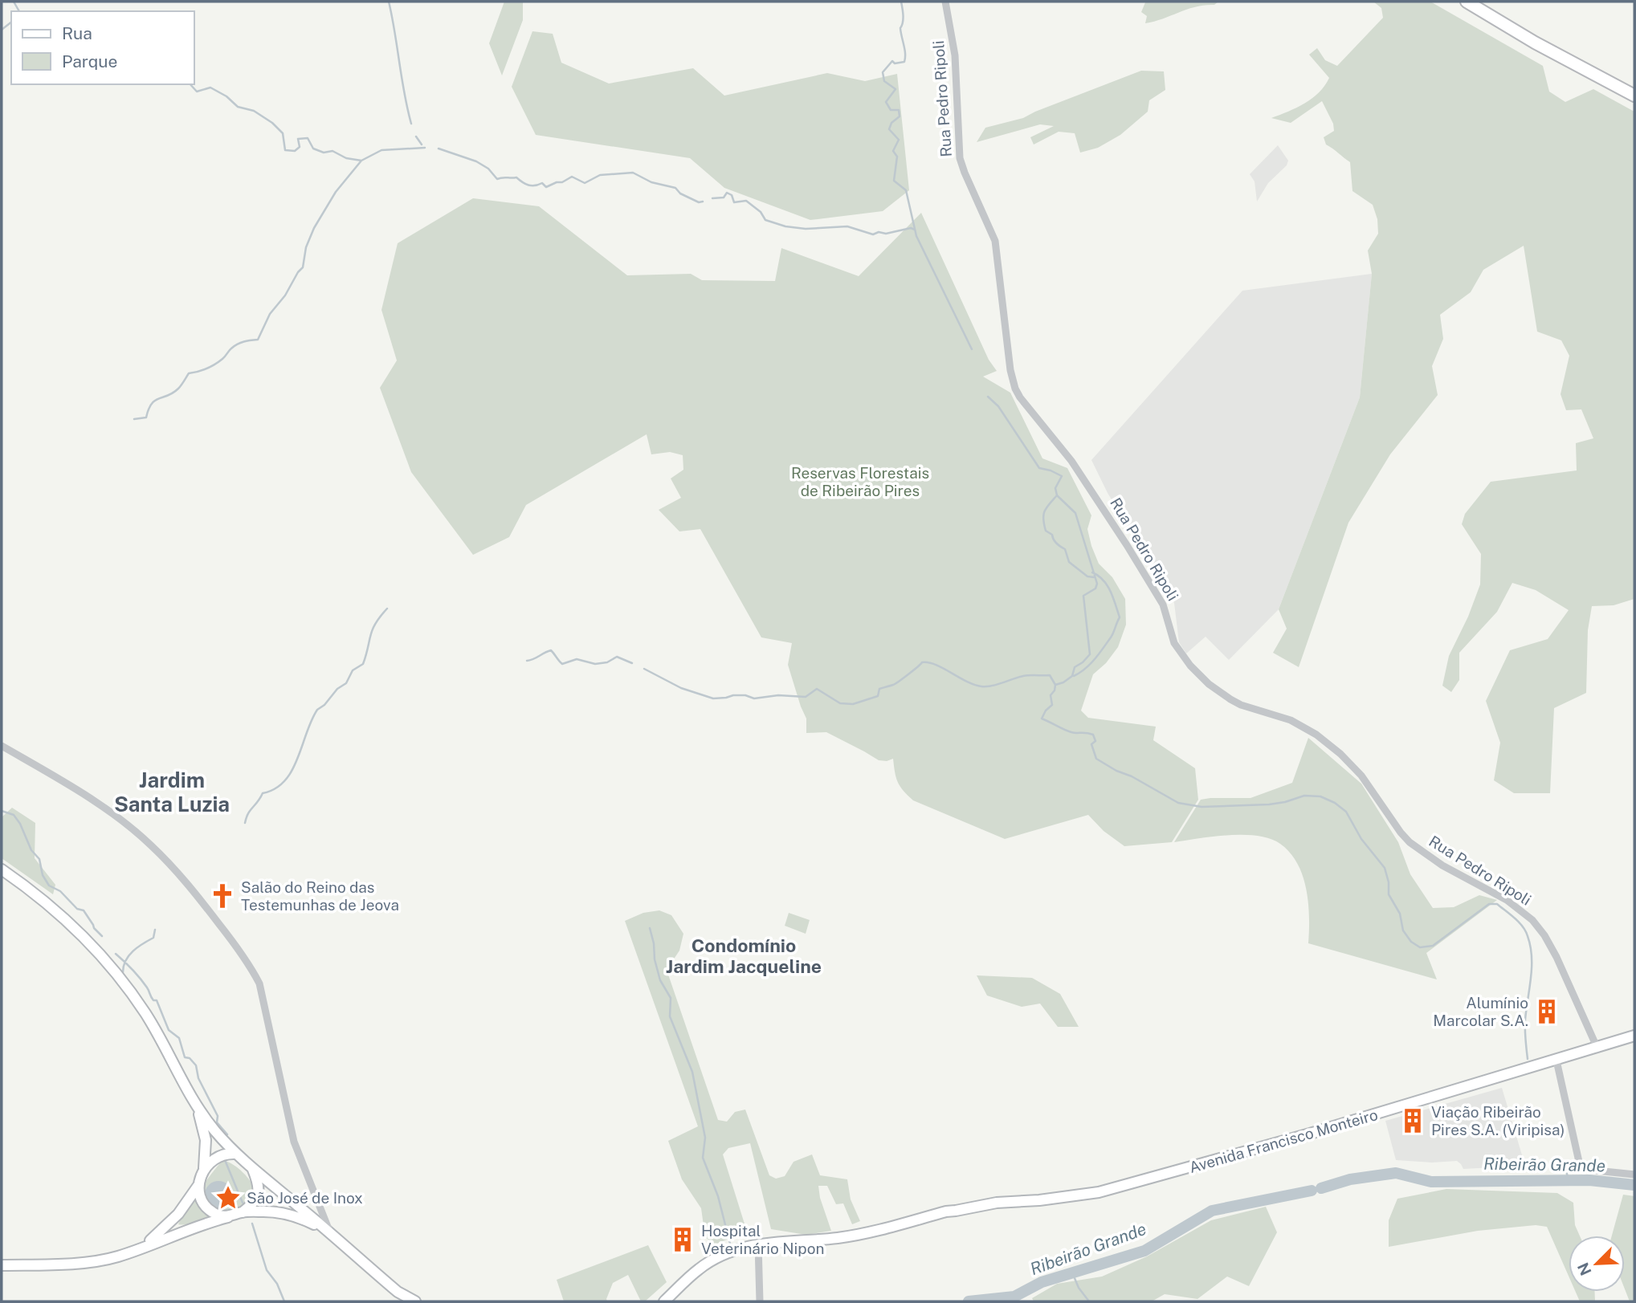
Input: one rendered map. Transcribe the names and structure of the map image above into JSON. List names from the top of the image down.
{
  "streets": {
    "main road": ["Avenida Francisco Monteiro"],
    "street": ["Rua Pedro Ripoli"]
  },
  "crossings": [
    ["Rua Pedro Ripoli", "Avenida Francisco Monteiro"]
  ],
  "districts": ["Jardim Santa Luzia", "Condomínio Jardim Jacqueline"],
  "water": ["Ribeirão Grande"],
  "parks": ["Reservas Florestais de Ribeirão Pires"],
  "places": {
    "church": ["Salão do Reino das Testemunhas de Jeova"],
    "building": ["Alumínio Marcolar S.A.", "Viação Ribeirão Pires S.A. (Viripisa)", "Hospital Veterinário Nipon"],
    "place": ["São José de Inox"]
  },
  "legend": ["Rua", "Parque"],
  "north": "bottom left"
}
